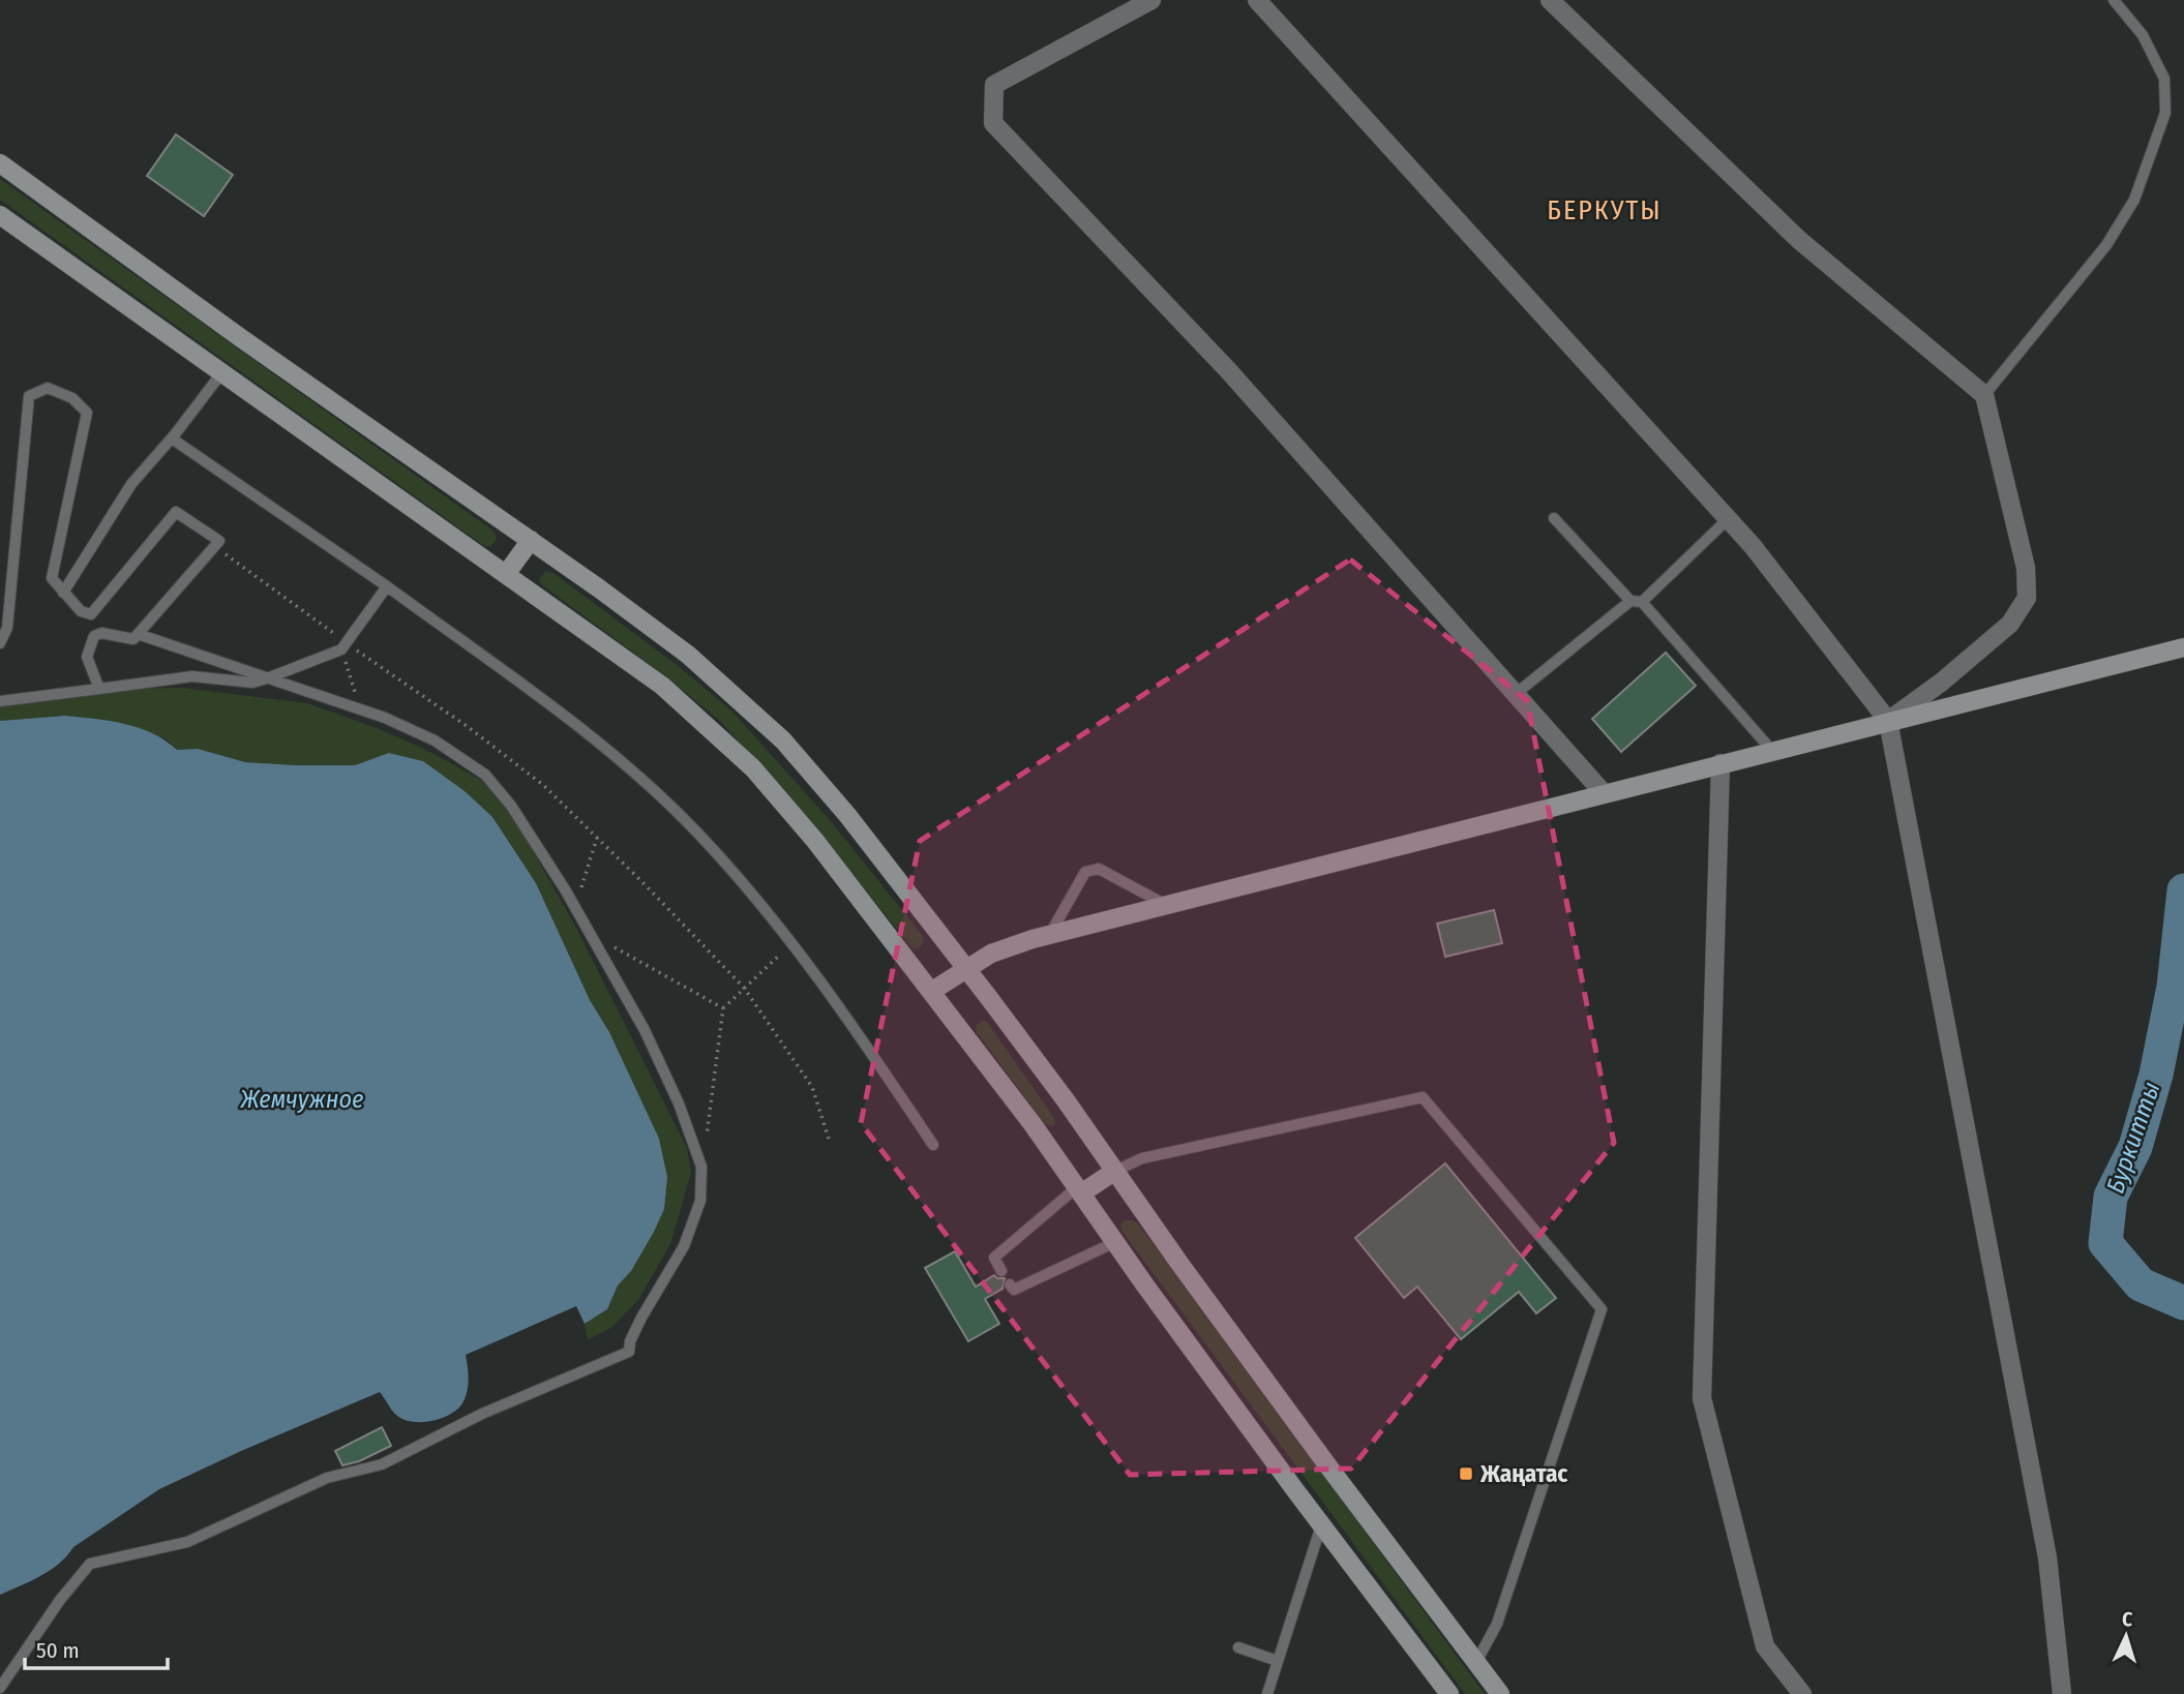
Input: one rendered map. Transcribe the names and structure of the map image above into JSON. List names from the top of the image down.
{
  "districts": ["БЕРКУТЫ"],
  "water": ["Жемчужное", "Буркитты"],
  "places": {
    "transit": ["Жаңатас"]
  },
  "scale_bar": "50 m",
  "north": "top"
}
